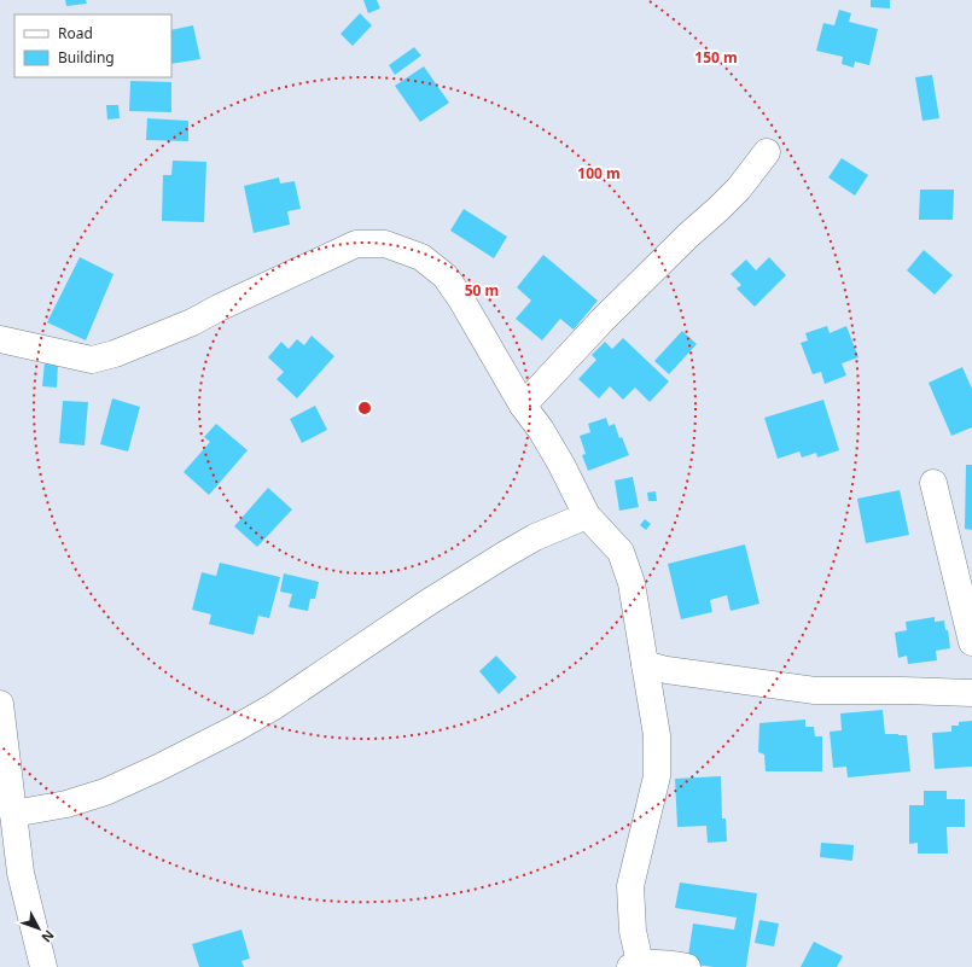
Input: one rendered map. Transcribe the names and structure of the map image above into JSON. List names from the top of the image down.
{
  "legend": ["Road", "Building"],
  "north": "bottom right",
  "rings": ["150 m", "100 m", "50 m"]
}
